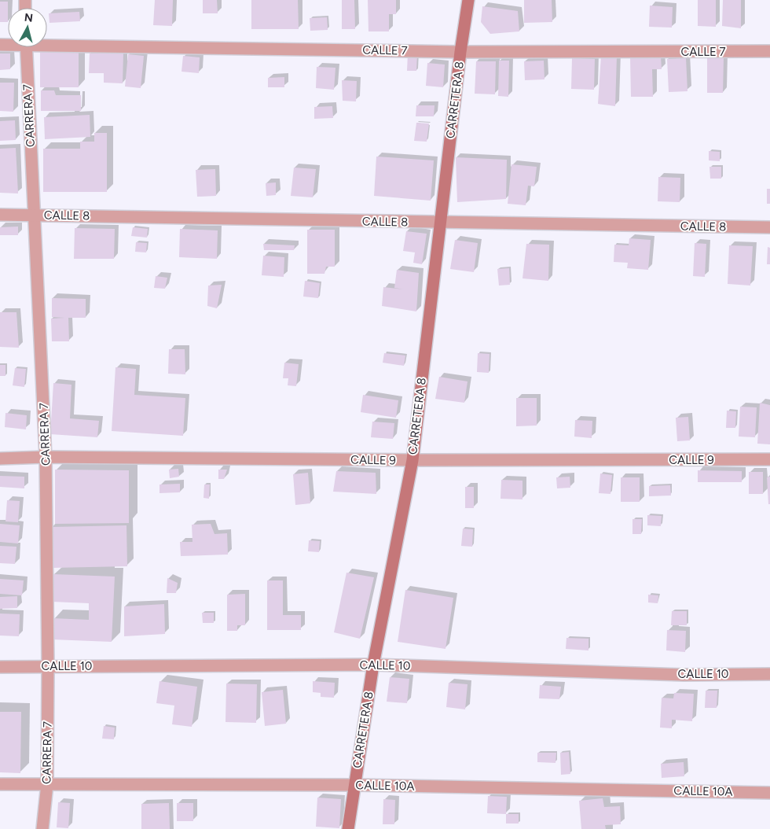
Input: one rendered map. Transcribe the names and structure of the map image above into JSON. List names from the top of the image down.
{
  "streets": {
    "street": [
      "CALLE 7",
      "CARRETERA 8",
      "CARRERA 7",
      "CALLE 8",
      "CALLE 9",
      "CALLE 10",
      "CALLE 10A"
    ]
  },
  "crossings": [
    ["CALLE 7", "CARRETERA 8"],
    ["CARRETERA 8", "CALLE 8"],
    ["CARRETERA 8", "CALLE 9"],
    ["CARRETERA 8", "CALLE 10"],
    ["CARRETERA 8", "CALLE 10A"],
    ["CARRERA 7", "CALLE 8"],
    ["CARRERA 7", "CALLE 9"],
    ["CARRERA 7", "CALLE 10"],
    ["CARRERA 7", "CALLE 10A"]
  ],
  "north": "top"
}
